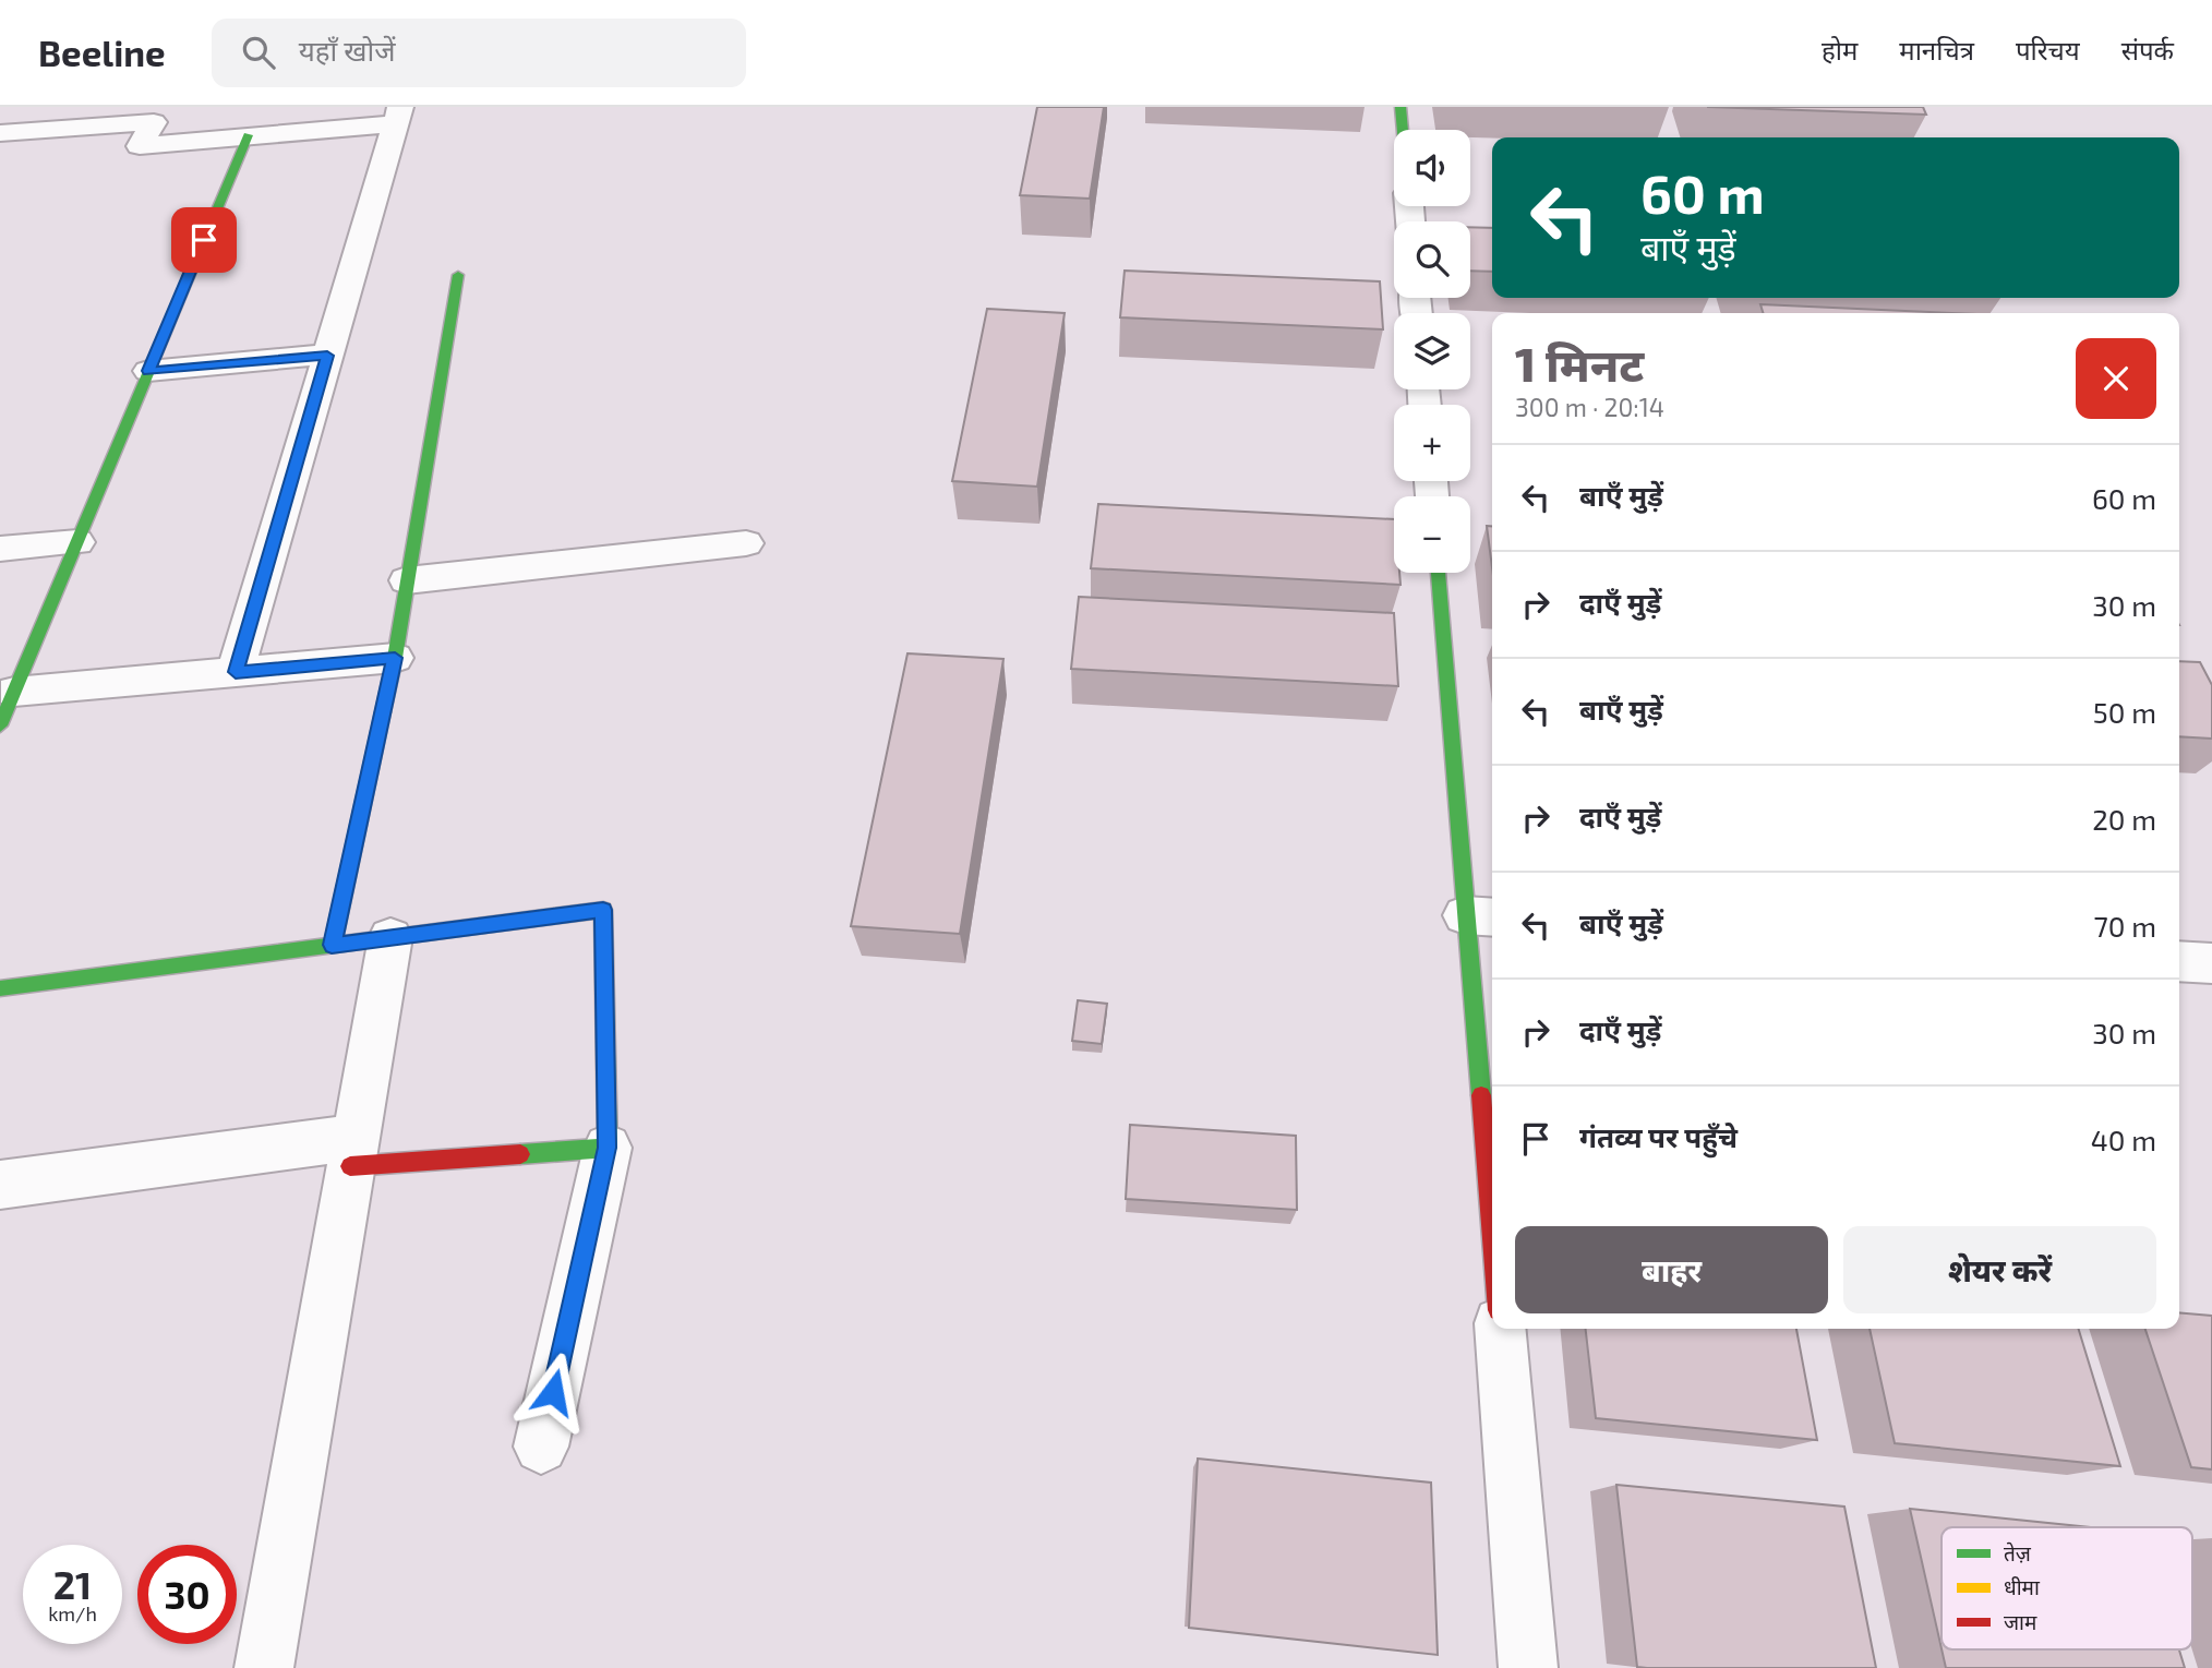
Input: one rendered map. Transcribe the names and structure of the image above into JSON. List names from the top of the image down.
{
  "legend": ["तेज़", "धीमा", "जाम"],
  "page": {
    "header": "Beeline",
    "search": "यहाँ खोजें",
    "nav": [
      "होम",
      "मानचित्र",
      "परिचय",
      "संपर्क"
    ],
    "map_buttons": ["+", "−"],
    "turn": ["60 m", "बाएँ मुड़ें"],
    "heading": ["1 मिनट", "300 m · 20:14"],
    "list": [
      {
        "name": "बाएँ मुड़ें",
        "value": "60 m"
      },
      {
        "name": "दाएँ मुड़ें",
        "value": "30 m"
      },
      {
        "name": "बाएँ मुड़ें",
        "value": "50 m"
      },
      {
        "name": "दाएँ मुड़ें",
        "value": "20 m"
      },
      {
        "name": "बाएँ मुड़ें",
        "value": "70 m"
      },
      {
        "name": "दाएँ मुड़ें",
        "value": "30 m"
      },
      {
        "name": "गंतव्य पर पहुँचे",
        "value": "40 m"
      }
    ],
    "buttons": ["बाहर", "शेयर करें"],
    "speed": "21 km/h",
    "limit": "30"
  }
}
